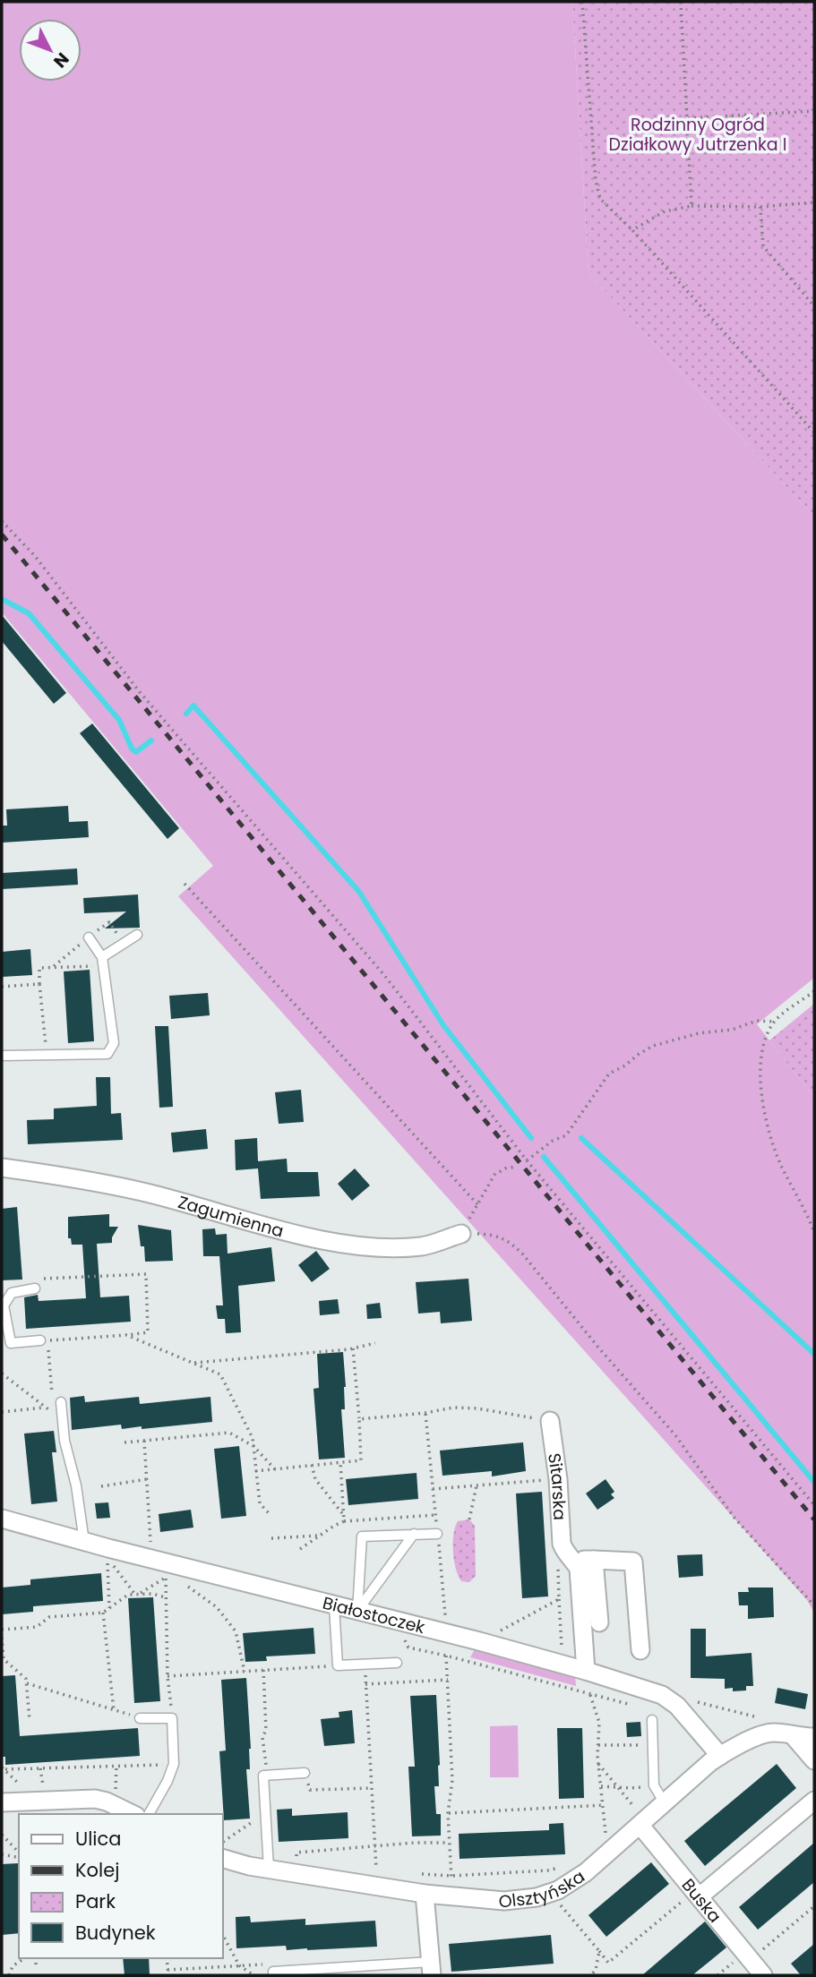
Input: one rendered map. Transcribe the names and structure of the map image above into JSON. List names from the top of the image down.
{
  "streets": {
    "street": [
      "Zagumienna",
      "Sitarska",
      "Białostoczek",
      "Olsztyńska",
      "Buska"
    ]
  },
  "crossings": [
    ["Sitarska", "Białostoczek"],
    ["Białostoczek", "Olsztyńska"],
    ["Olsztyńska", "Buska"]
  ],
  "parks": ["Rodzinny Ogród Działkowy Jutrzenka I"],
  "legend": [
    "Ulica",
    "Kolej",
    "Park",
    "Budynek"
  ],
  "north": "bottom right"
}
